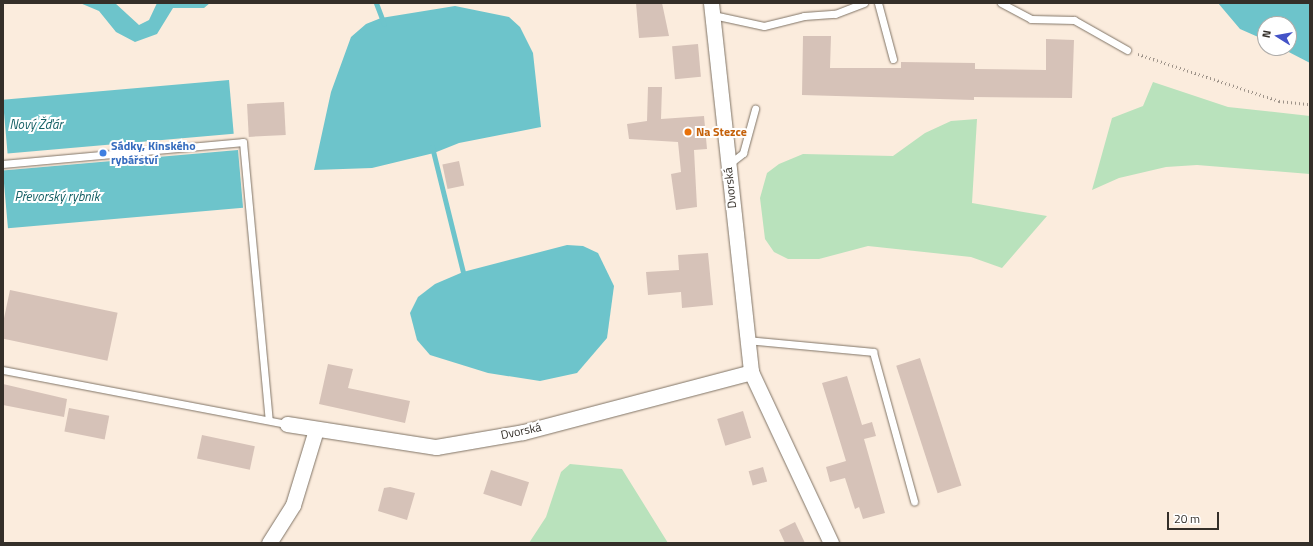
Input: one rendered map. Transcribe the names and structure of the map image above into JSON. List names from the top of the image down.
{
  "streets": {
    "street": ["Dvorská"]
  },
  "water": ["Nový Žďár", "Převorský rybník"],
  "places": ["Na Stezce", "Sádky, Kinského rybářství"],
  "scale_bar": "20 m",
  "north": "left"
}
